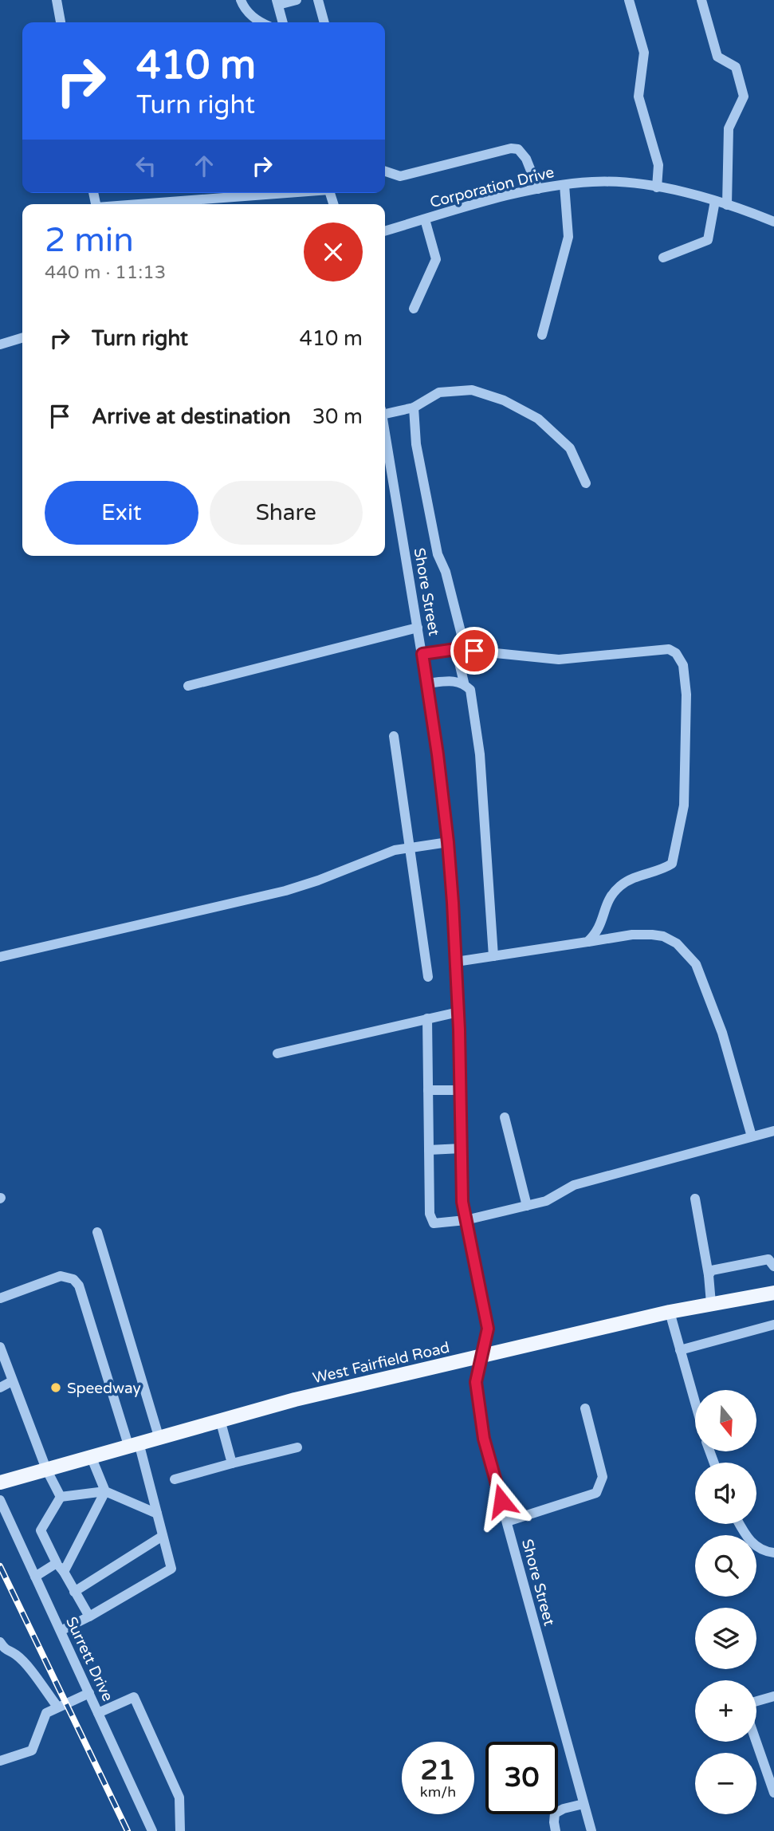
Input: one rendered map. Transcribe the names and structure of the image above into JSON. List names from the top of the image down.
{
  "streets": {
    "main road": ["West Fairfield Road"],
    "street": ["Corporation Drive", "Shore Street", "Surrett Drive"]
  },
  "crossings": [
    ["Shore Street", "West Fairfield Road"]
  ],
  "places": ["Speedway"],
  "north": "bottom",
  "page": {
    "turn": ["410 m", "Turn right"],
    "heading": ["2 min", "440 m · 11:13"],
    "list": [
      {
        "name": "Turn right",
        "value": "410 m"
      },
      {
        "name": "Arrive at destination",
        "value": "30 m"
      }
    ],
    "buttons": ["Exit", "Share"],
    "map_buttons": ["+", "−"],
    "speed": "21 km/h",
    "limit": "30"
  }
}
